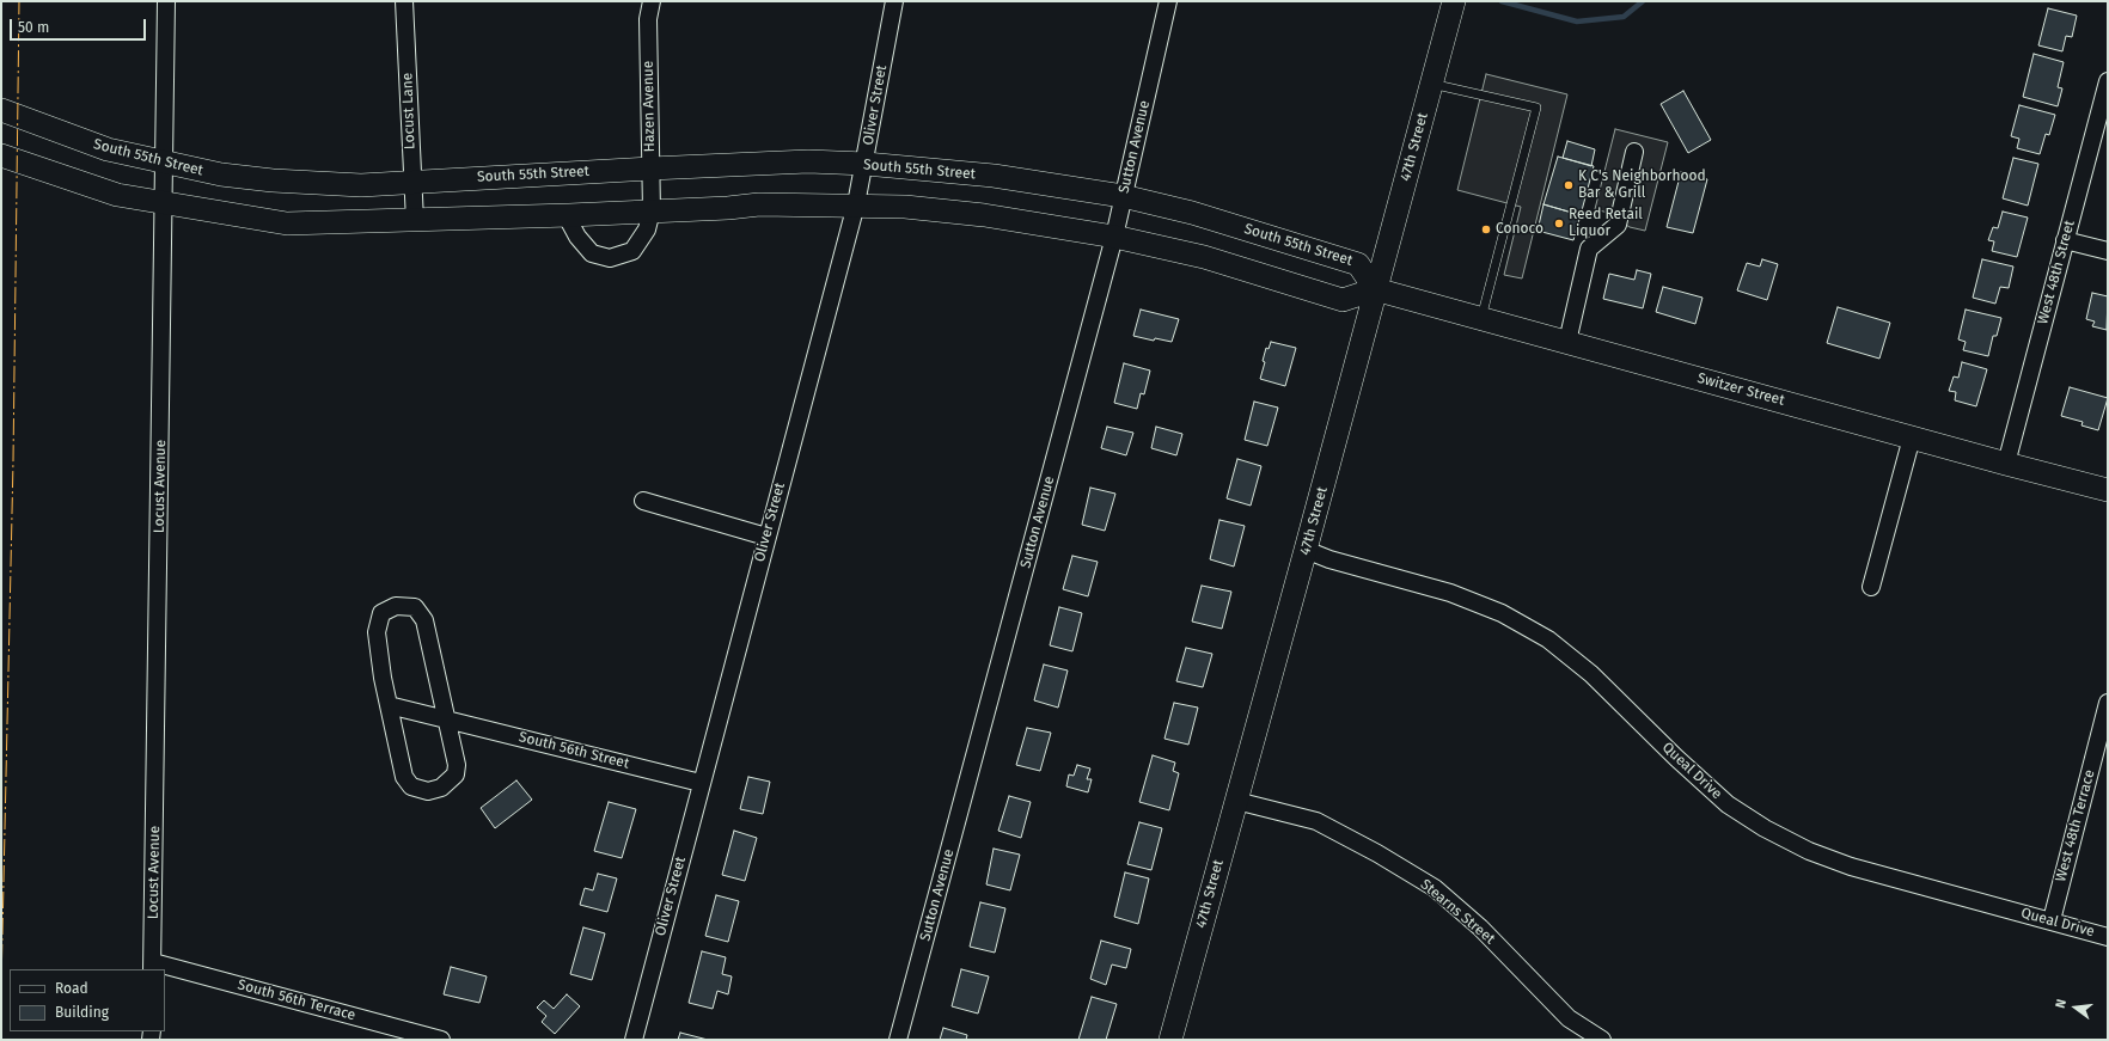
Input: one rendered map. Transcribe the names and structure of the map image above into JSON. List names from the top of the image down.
{
  "streets": {
    "street": [
      "Oliver Street",
      "Hazen Avenue",
      "Locust Lane",
      "Sutton Avenue",
      "47th Street",
      "South 55th Street",
      "West 48th Street",
      "Switzer Street",
      "Locust Avenue",
      "South 56th Street",
      "Queal Drive",
      "West 48th Terrace",
      "Stearns Street",
      "South 56th Terrace"
    ]
  },
  "crossings": [
    ["Oliver Street", "South 55th Street"],
    ["Oliver Street", "South 56th Street"],
    ["Hazen Avenue", "South 55th Street"],
    ["Locust Lane", "South 55th Street"],
    ["Sutton Avenue", "South 55th Street"],
    ["47th Street", "South 55th Street"],
    ["47th Street", "Switzer Street"],
    ["47th Street", "Queal Drive"],
    ["47th Street", "Stearns Street"],
    ["South 55th Street", "Switzer Street"],
    ["South 55th Street", "Locust Avenue"],
    ["West 48th Street", "Switzer Street"],
    ["Locust Avenue", "South 56th Terrace"],
    ["Queal Drive", "West 48th Terrace"]
  ],
  "places": ["K C's Neighborhood Bar & Grill", "Reed Retail Liquor", "Conoco"],
  "legend": ["Road", "Building"],
  "scale_bar": "50 m",
  "north": "left"
}
